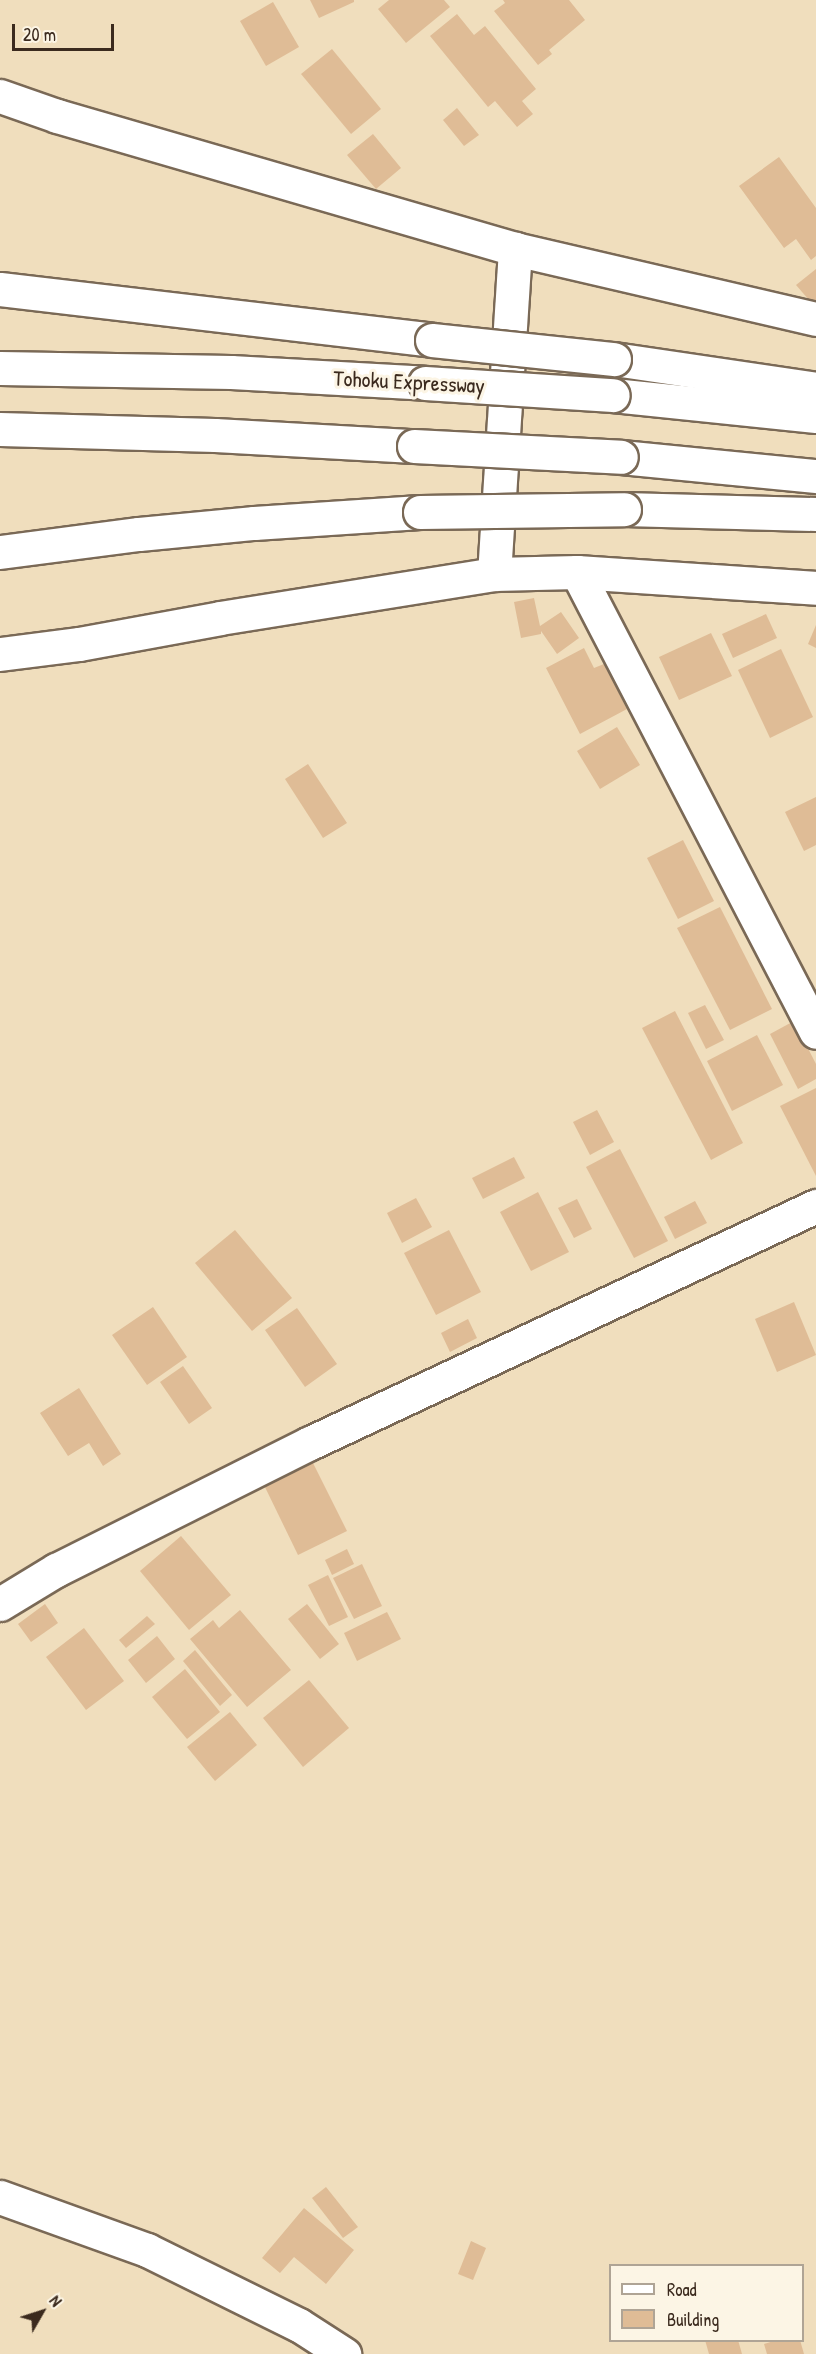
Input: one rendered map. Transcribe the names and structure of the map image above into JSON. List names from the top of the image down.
{
  "streets": {
    "main road": ["Tohoku Expressway"]
  },
  "legend": ["Road", "Building"],
  "scale_bar": "20 m",
  "north": "top right"
}
